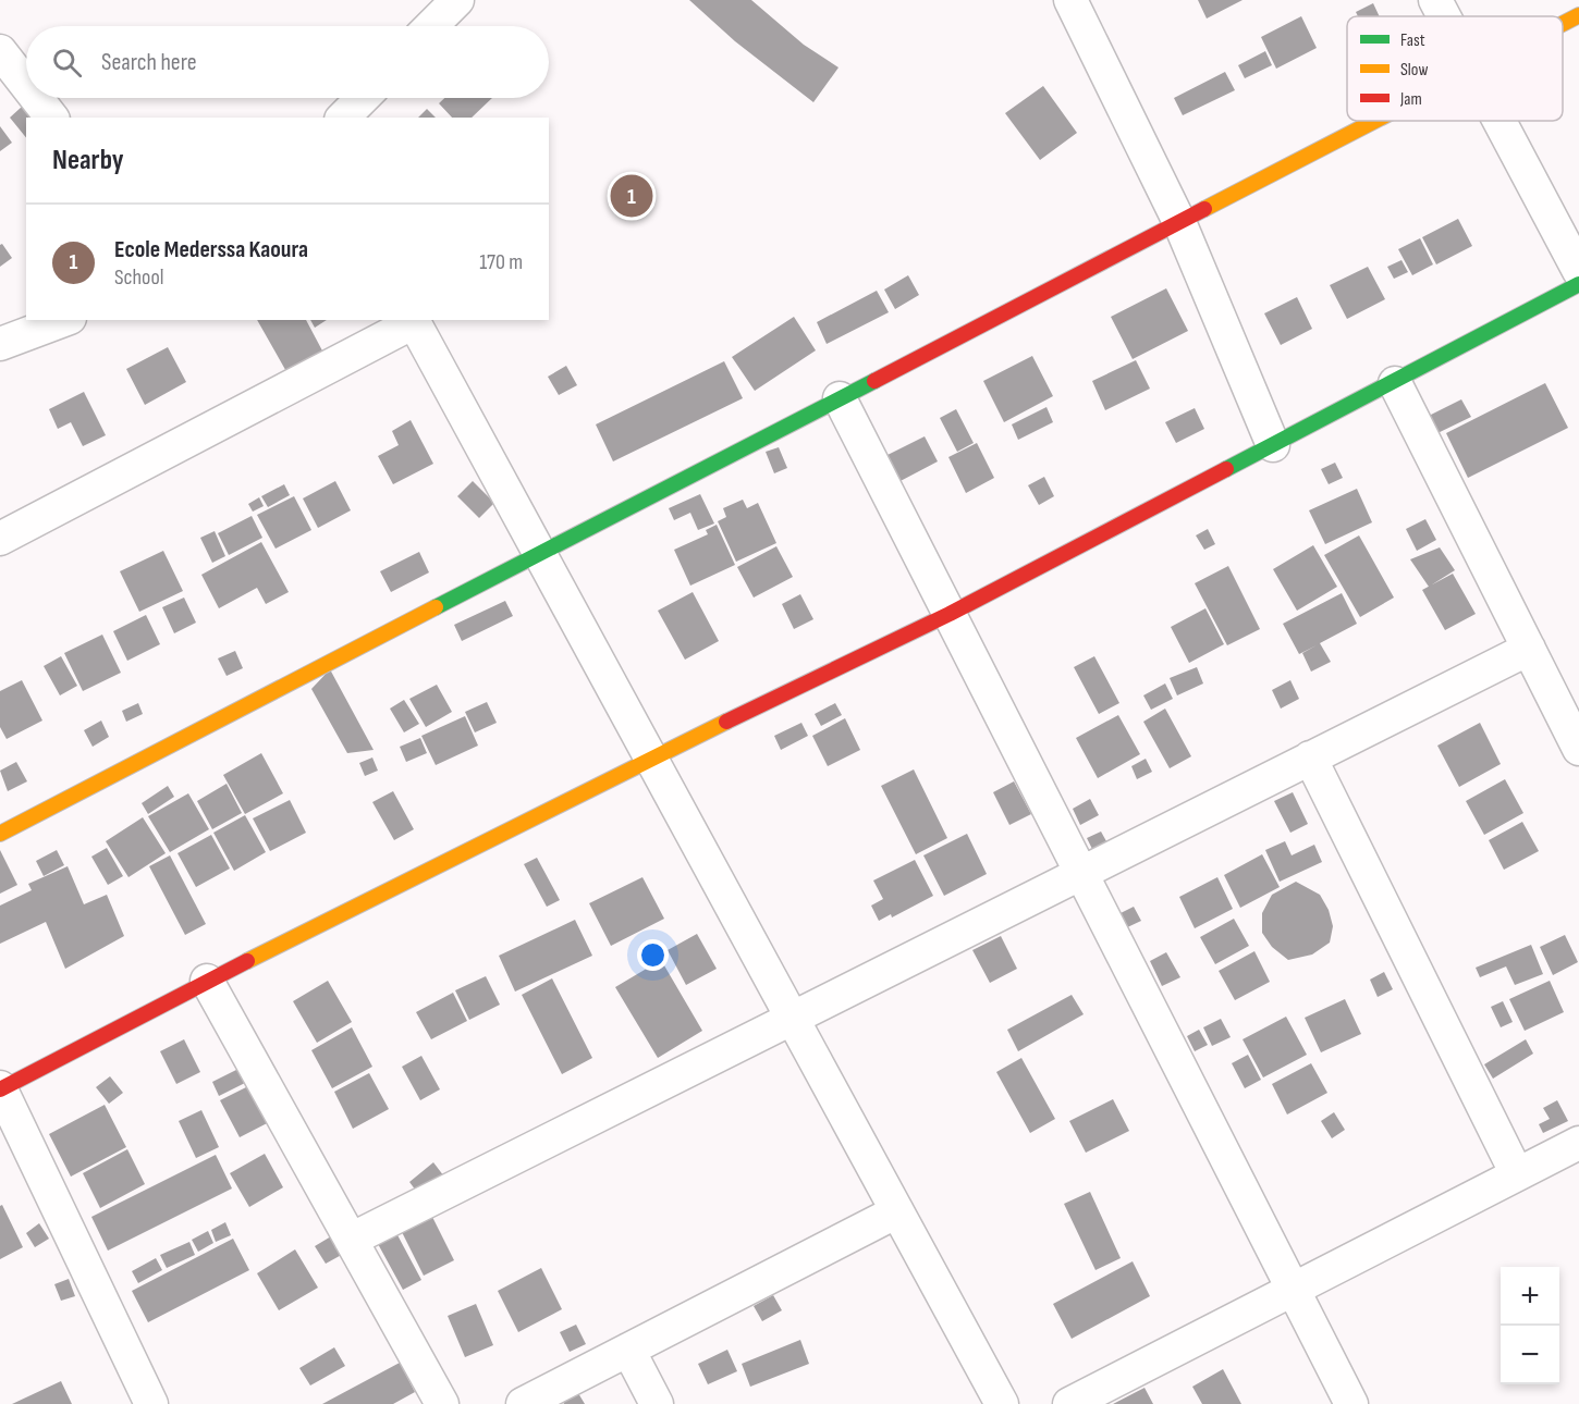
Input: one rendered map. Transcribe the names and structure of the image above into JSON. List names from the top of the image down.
{
  "legend": ["Fast", "Slow", "Jam"],
  "page": {
    "search": "Search here",
    "heading": "Nearby",
    "pins": "1",
    "list": [
      {
        "mark": "1",
        "name": "Ecole Mederssa Kaoura",
        "note": "School",
        "value": "170 m"
      }
    ],
    "map_buttons": ["+", "−"]
  }
}
